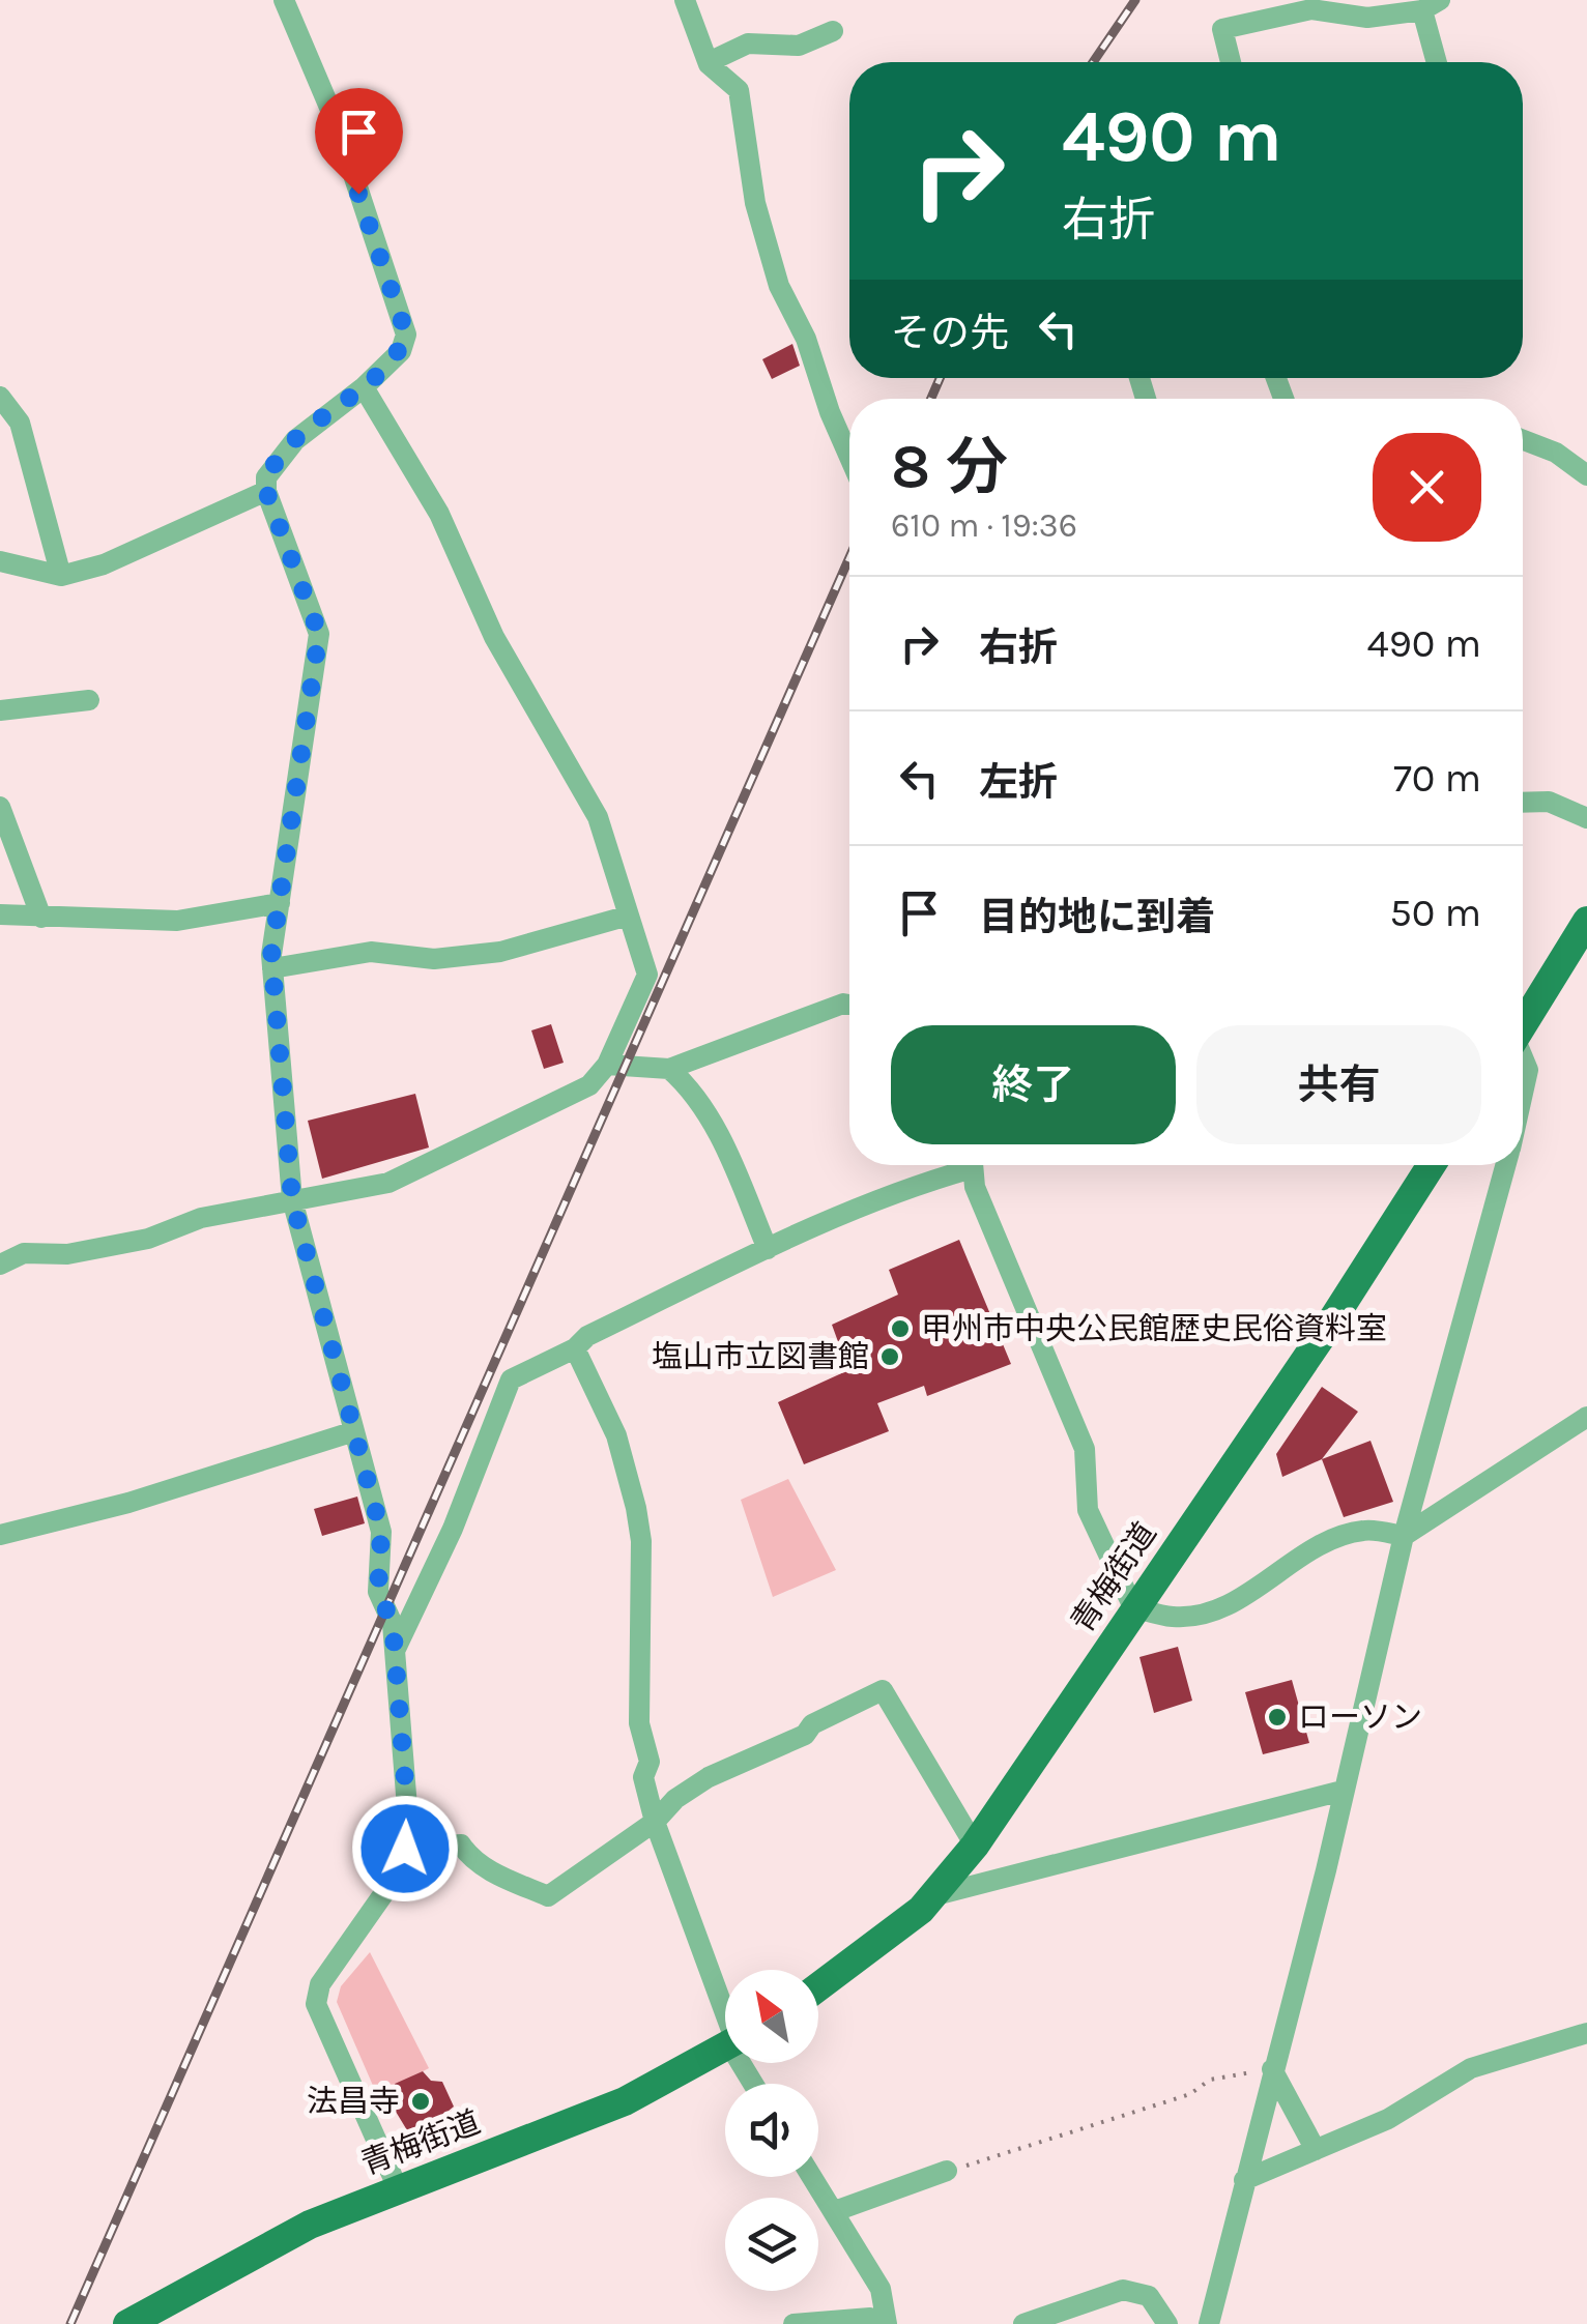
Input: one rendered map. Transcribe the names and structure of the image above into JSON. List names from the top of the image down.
{
  "streets": {
    "main road": ["青梅街道"]
  },
  "places": [
    "甲州市中央公民館歴史民俗資料室",
    "塩山市立図書館",
    "ローソン",
    "法昌寺"
  ],
  "north": "top left",
  "page": {
    "turn": ["490 m", "右折"],
    "then": "その先",
    "heading": ["8 分", "610 m · 19:36"],
    "list": [
      {
        "name": "右折",
        "value": "490 m"
      },
      {
        "name": "左折",
        "value": "70 m"
      },
      {
        "name": "目的地に到着",
        "value": "50 m"
      }
    ],
    "buttons": ["終了", "共有"]
  }
}
